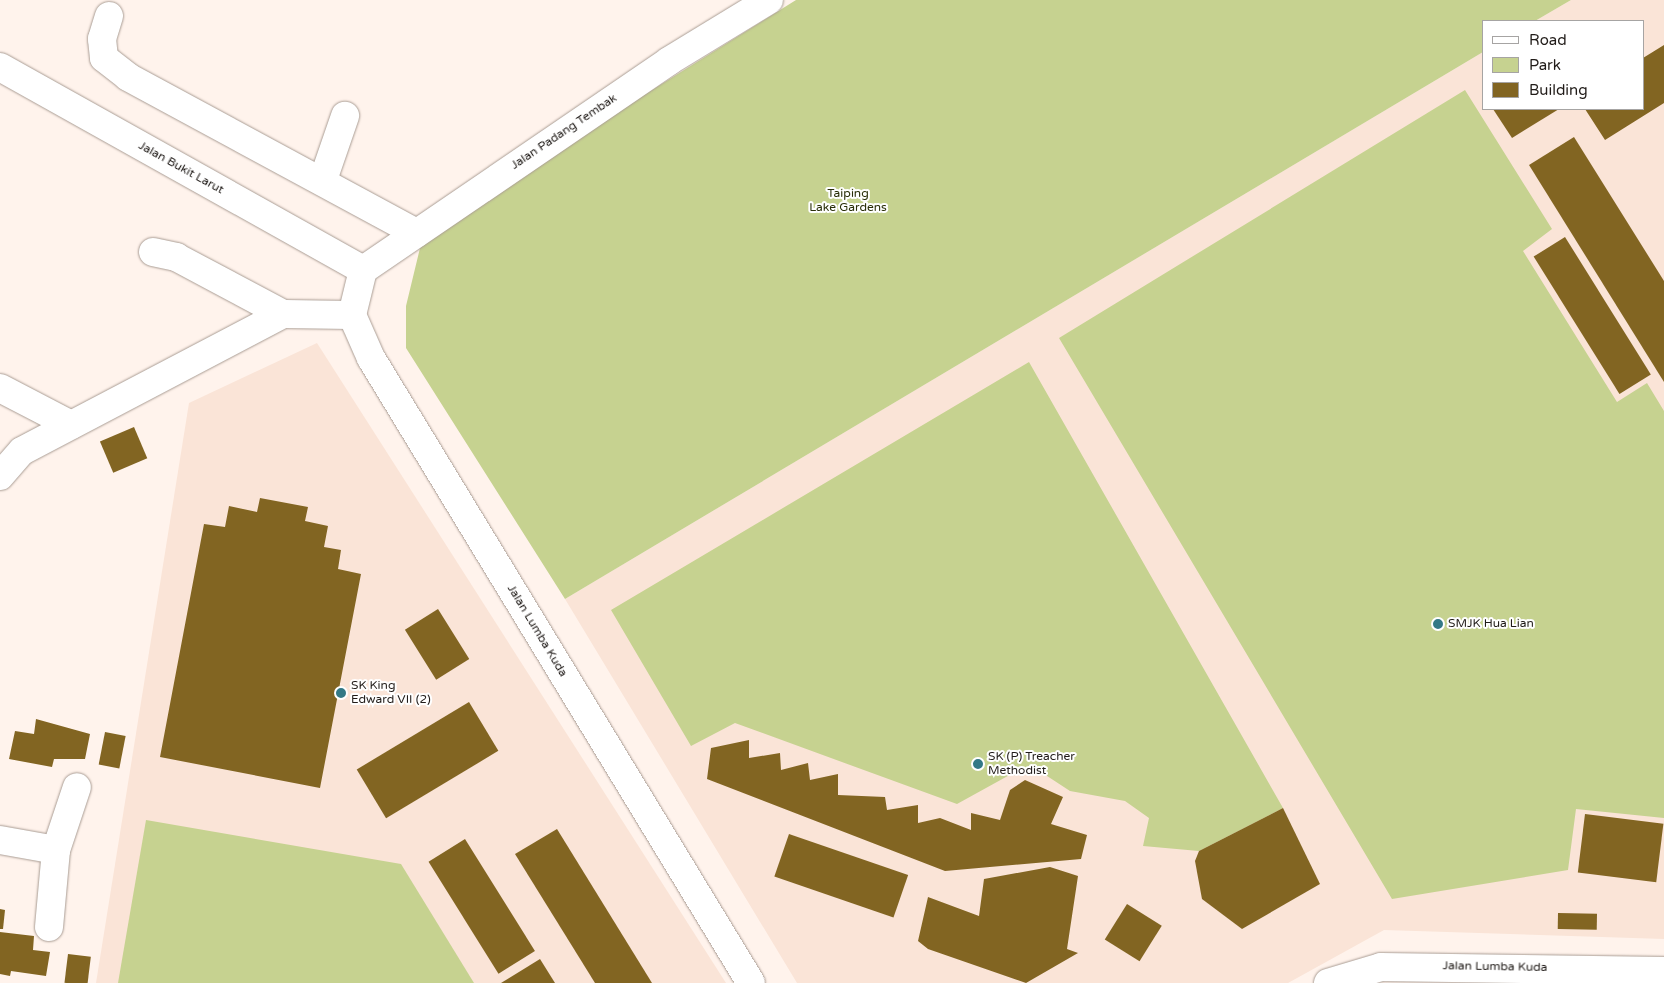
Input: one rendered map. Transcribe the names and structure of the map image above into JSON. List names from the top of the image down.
{
  "streets": {
    "street": ["Jalan Padang Tembak", "Jalan Bukit Larut", "Jalan Lumba Kuda"]
  },
  "crossings": [
    ["Jalan Padang Tembak", "Jalan Bukit Larut"]
  ],
  "parks": ["Taiping Lake Gardens"],
  "places": ["SMJK Hua Lian", "SK King Edward VII (2)", "SK (P) Treacher Methodist"],
  "legend": ["Road", "Park", "Building"]
}
